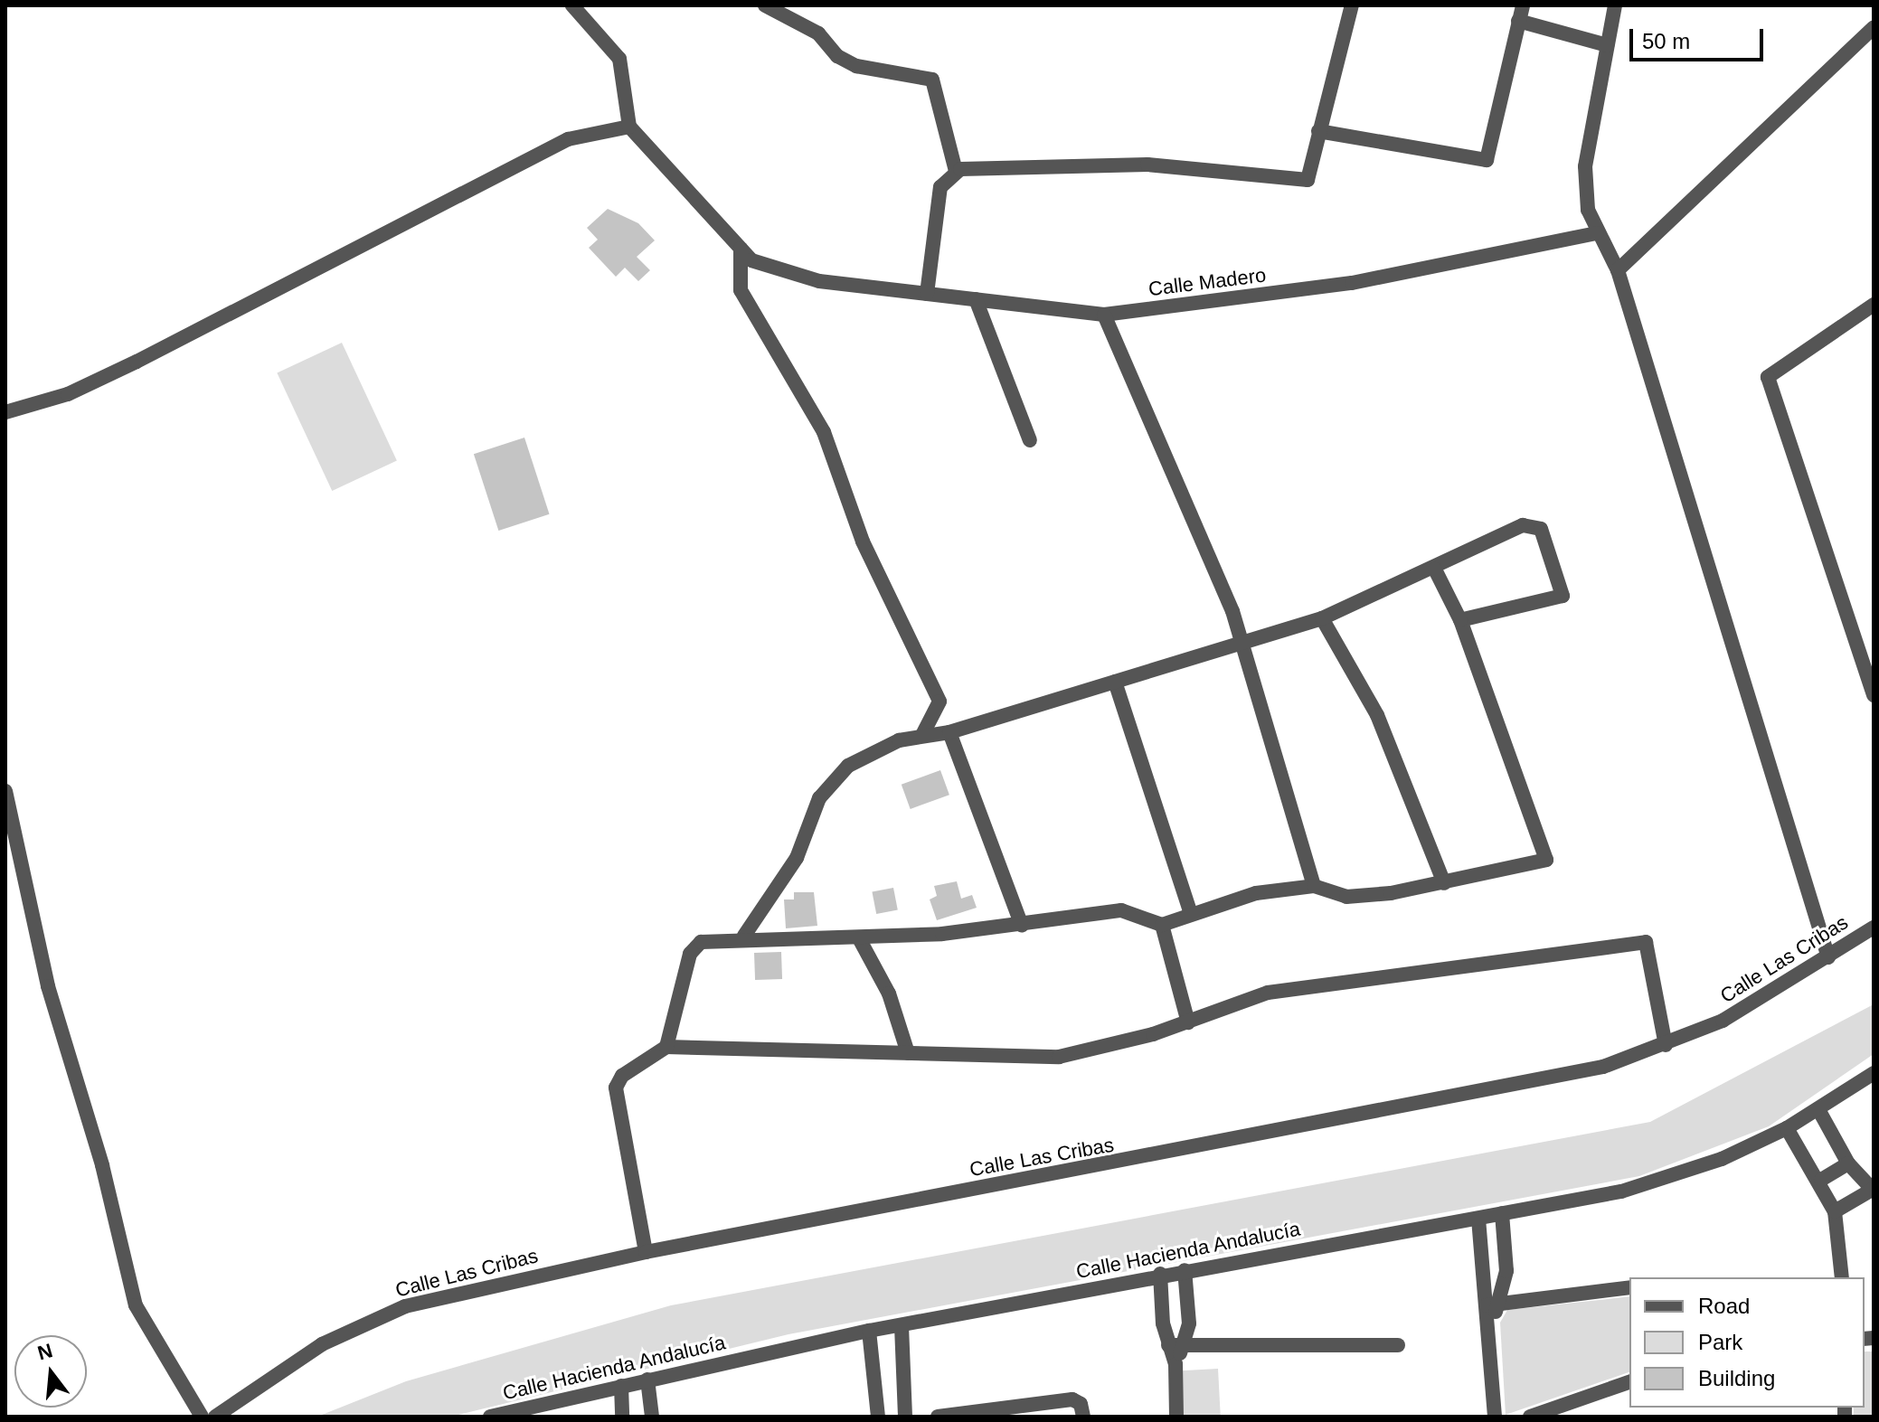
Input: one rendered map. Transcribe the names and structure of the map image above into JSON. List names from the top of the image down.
{
  "streets": {
    "street": ["Calle Madero", "Calle Las Cribas", "Calle Hacienda Andalucía"]
  },
  "legend": ["Road", "Park", "Building"],
  "scale_bar": "50 m",
  "north": "top"
}
